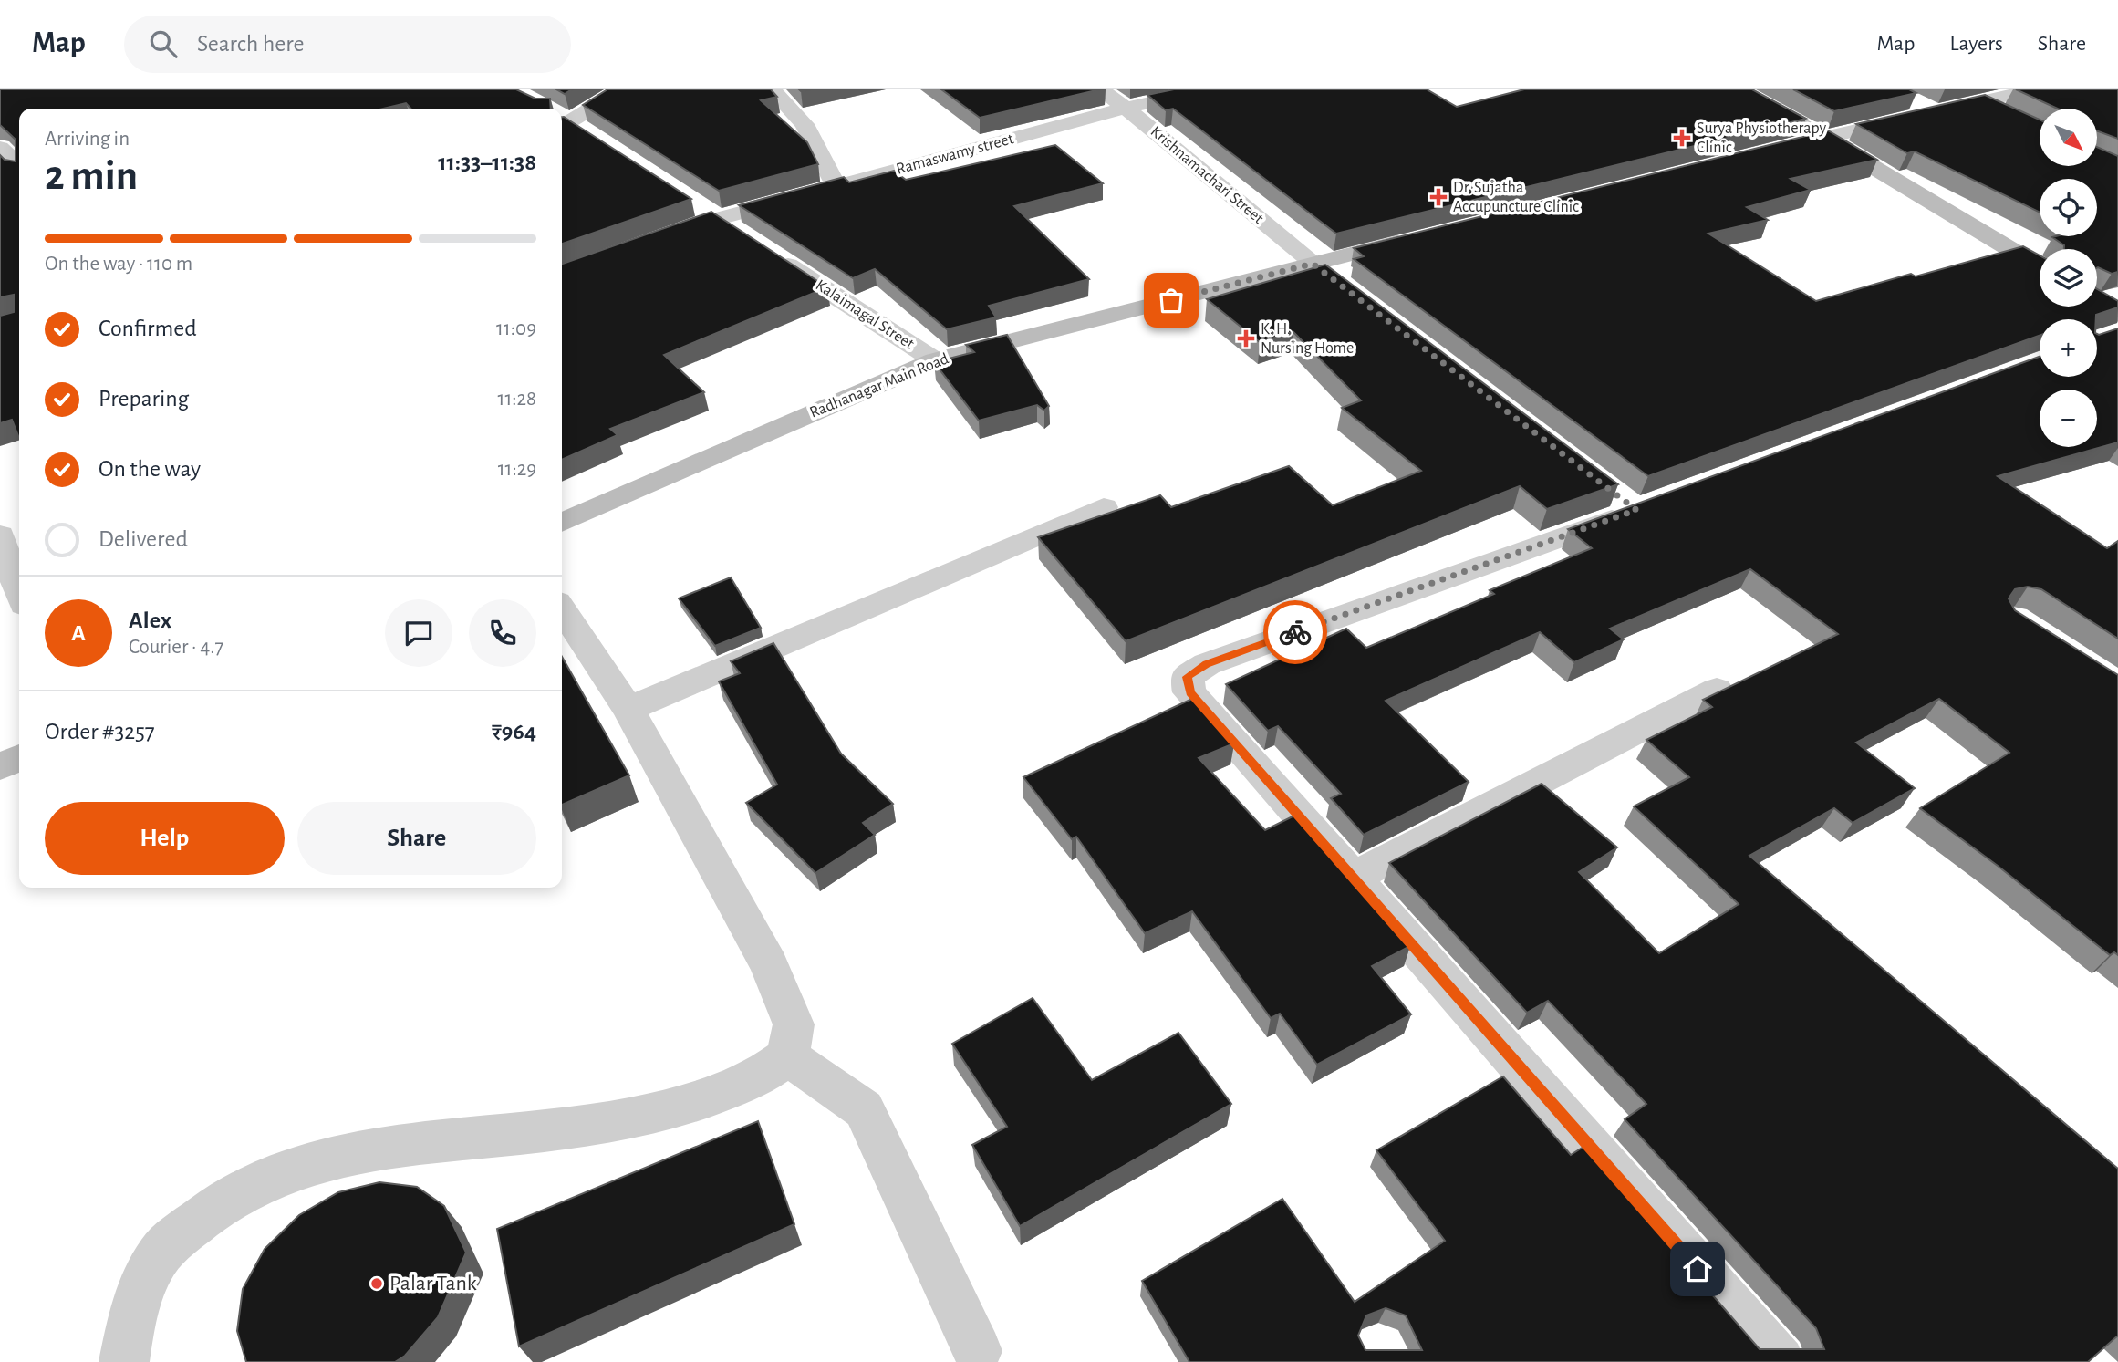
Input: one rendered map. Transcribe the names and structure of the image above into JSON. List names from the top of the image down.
{
  "streets": {
    "street": [
      "Ramaswamy street",
      "Krishnamachari Street",
      "Kalaimagal Street",
      "Radhanagar Main Road"
    ]
  },
  "crossings": [
    ["Ramaswamy street", "Krishnamachari Street"],
    ["Krishnamachari Street", "Radhanagar Main Road"],
    ["Kalaimagal Street", "Radhanagar Main Road"]
  ],
  "places": {
    "health": ["Surya Physiotherapy Clinic", "Dr. Sujatha Accupuncture Clinic", "K. H. Nursing Home"],
    "other": ["Palar Tank"]
  },
  "north": "bottom right",
  "page": {
    "header": "Map",
    "search": "Search here",
    "nav": ["Map", "Layers", "Share"],
    "map_buttons": ["+", "−"],
    "heading": ["2 min", "Arriving in", "11:33–11:38"],
    "panel": [
      "Alex",
      "Courier · 4.7",
      "Order #3257",
      "₹964"
    ],
    "bar": "On the way · 110 m",
    "list": [
      ["Confirmed", "11:09"],
      ["Preparing", "11:28"],
      ["On the way", "11:29"],
      "Delivered"
    ],
    "round": "A",
    "buttons": ["Help", "Share"]
  }
}
